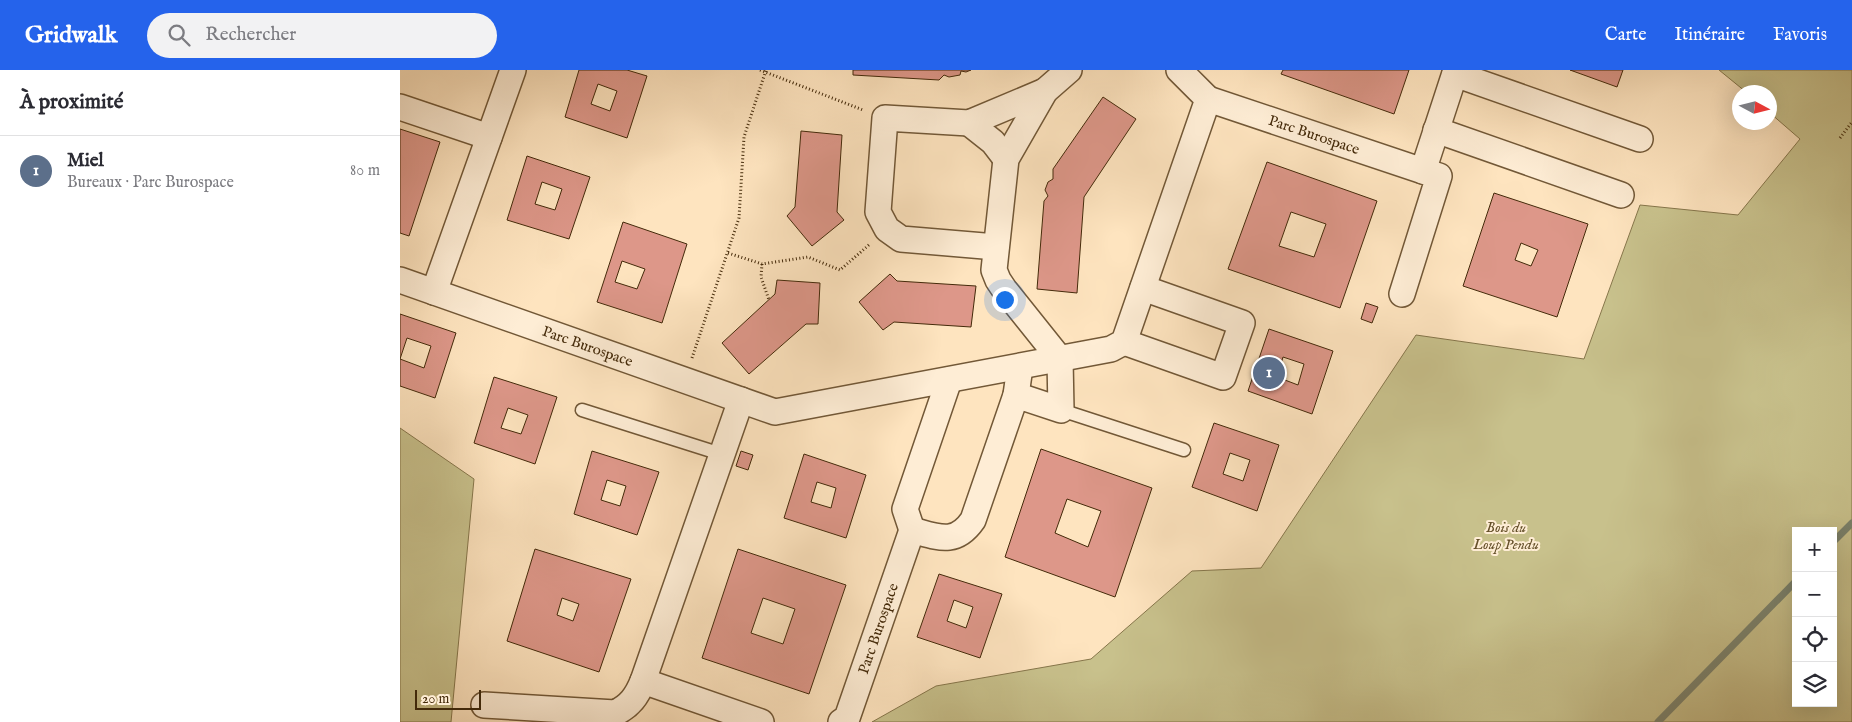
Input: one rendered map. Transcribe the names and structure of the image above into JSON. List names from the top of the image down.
{
  "streets": {
    "street": ["Parc Burospace"]
  },
  "parks": ["Bois du Loup Pendu"],
  "scale_bar": "20 m",
  "north": "right",
  "page": {
    "header": "Gridwalk",
    "search": "Rechercher",
    "nav": ["Carte", "Itinéraire", "Favoris"],
    "heading": "À proximité",
    "list": [
      {
        "mark": "1",
        "name": "Miel",
        "note": "Bureaux · Parc Burospace",
        "value": "80 m"
      }
    ],
    "pins": "1",
    "map_buttons": ["+", "−"],
    "scale": "20 m"
  }
}
